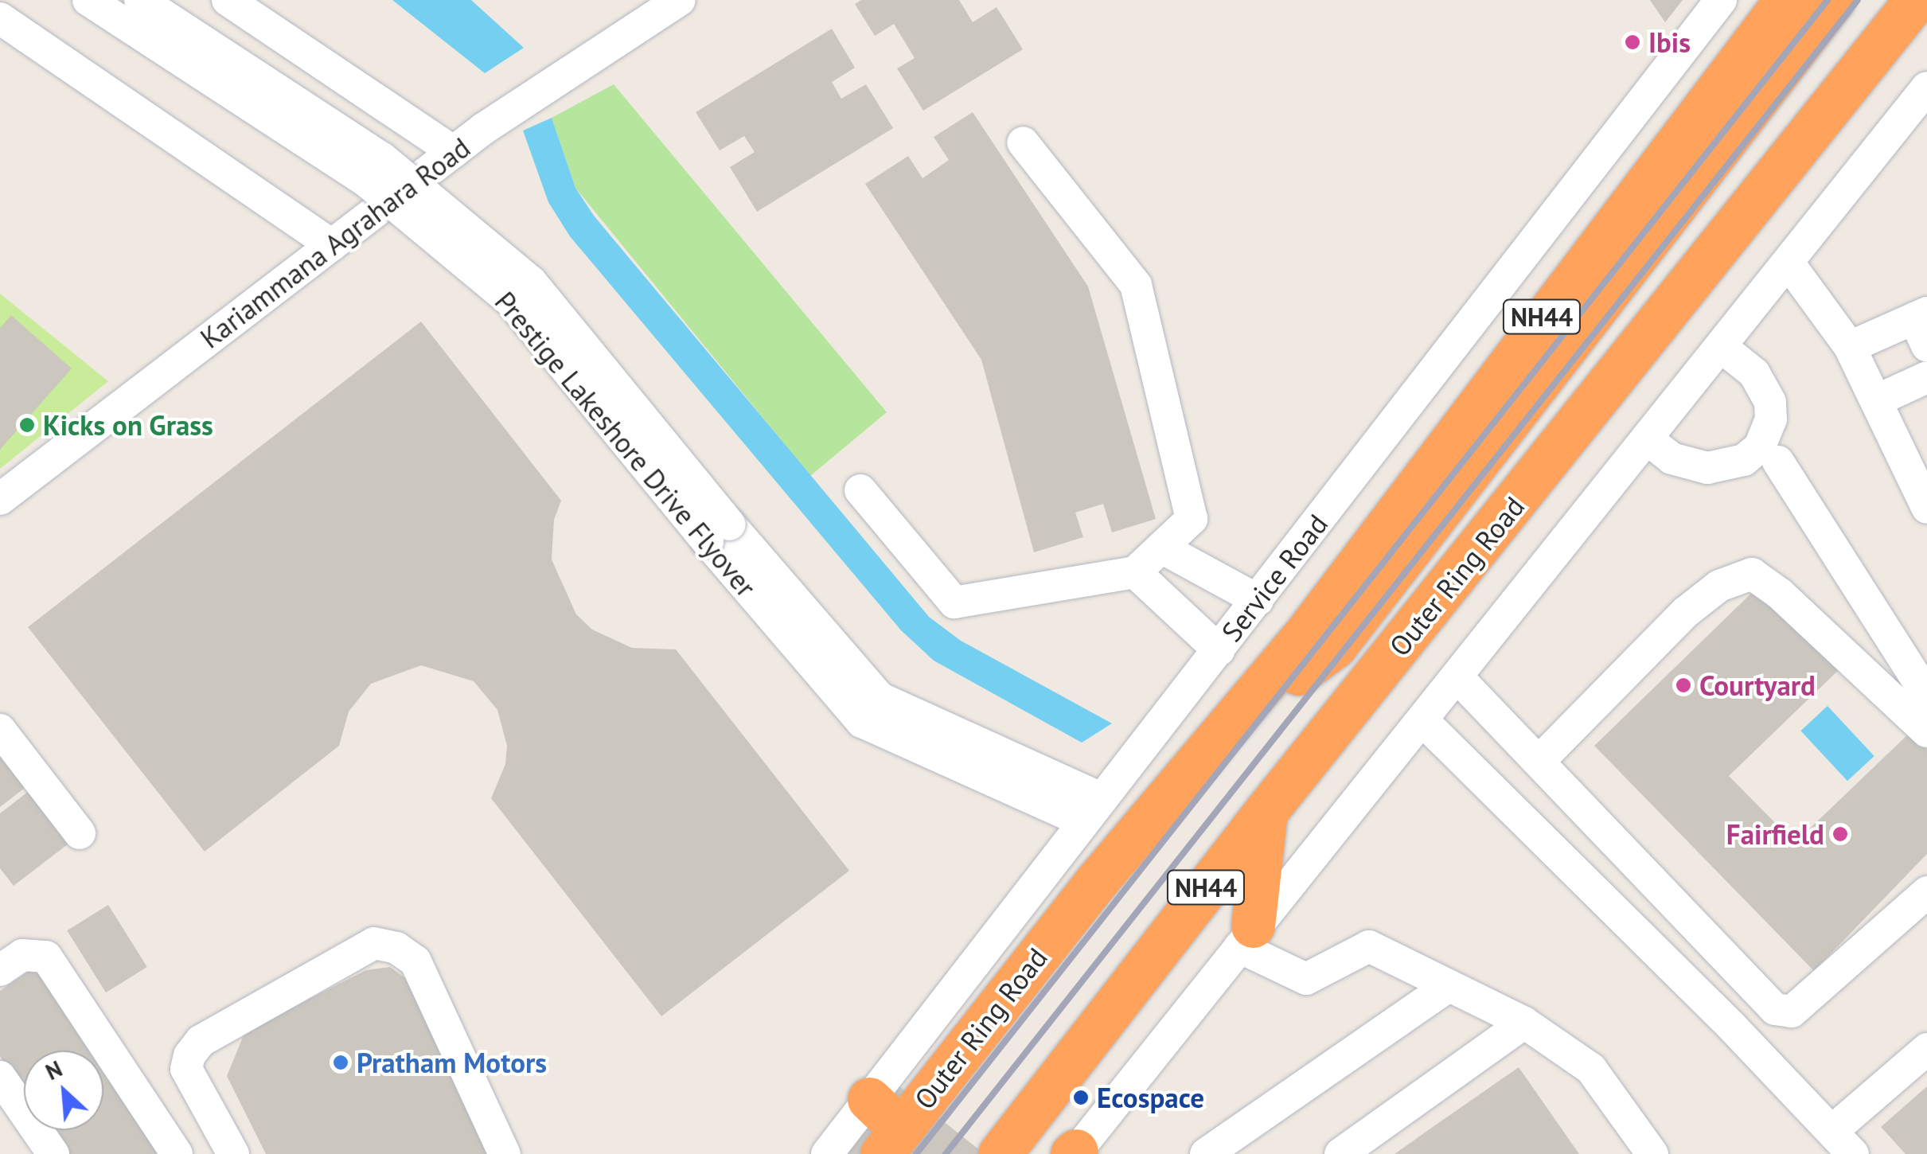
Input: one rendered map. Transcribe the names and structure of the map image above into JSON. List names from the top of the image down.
{
  "streets": {
    "highway": ["NH44", "Outer Ring Road"],
    "street": ["Kariammana Agrahara Road", "Prestige Lakeshore Drive Flyover", "Service Road"]
  },
  "crossings": [
    ["Prestige Lakeshore Drive Flyover", "Service Road"]
  ],
  "places": [
    "Ibis",
    "Kicks on Grass",
    "Courtyard",
    "Fairfield",
    "Pratham Motors",
    "Ecospace"
  ],
  "north": "top left"
}
